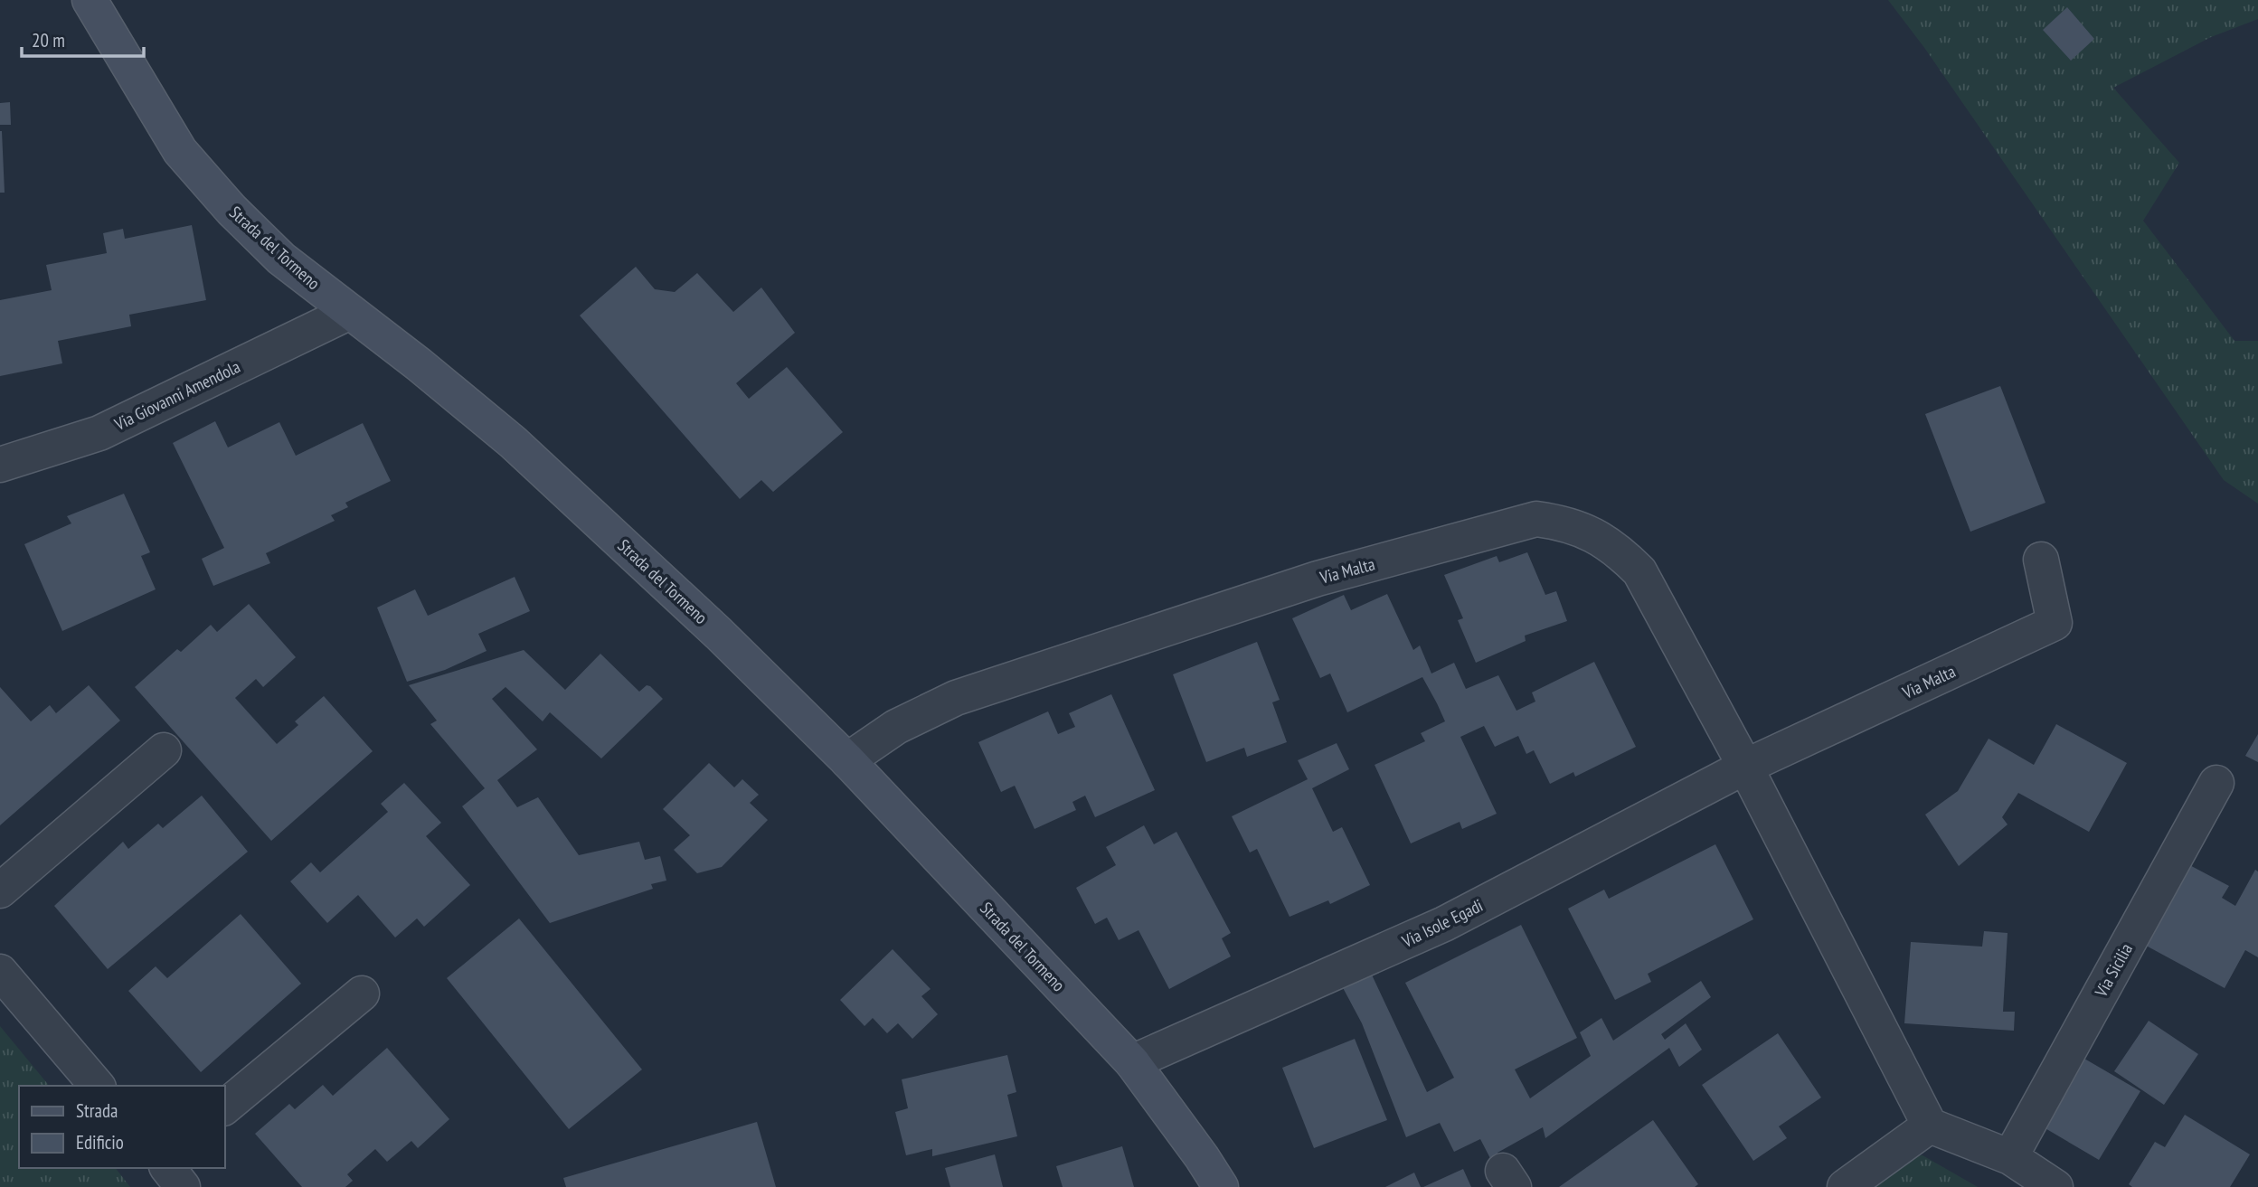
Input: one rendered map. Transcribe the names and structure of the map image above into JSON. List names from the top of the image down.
{
  "streets": {
    "street": [
      "Strada del Tormeno",
      "Via Giovanni Amendola",
      "Via Malta",
      "Via Isole Egadi",
      "Via Sicilia"
    ]
  },
  "crossings": [
    ["Strada del Tormeno", "Via Giovanni Amendola"],
    ["Strada del Tormeno", "Via Malta"],
    ["Strada del Tormeno", "Via Isole Egadi"],
    ["Via Malta", "Via Isole Egadi"]
  ],
  "legend": ["Strada", "Edificio"],
  "scale_bar": "20 m"
}
